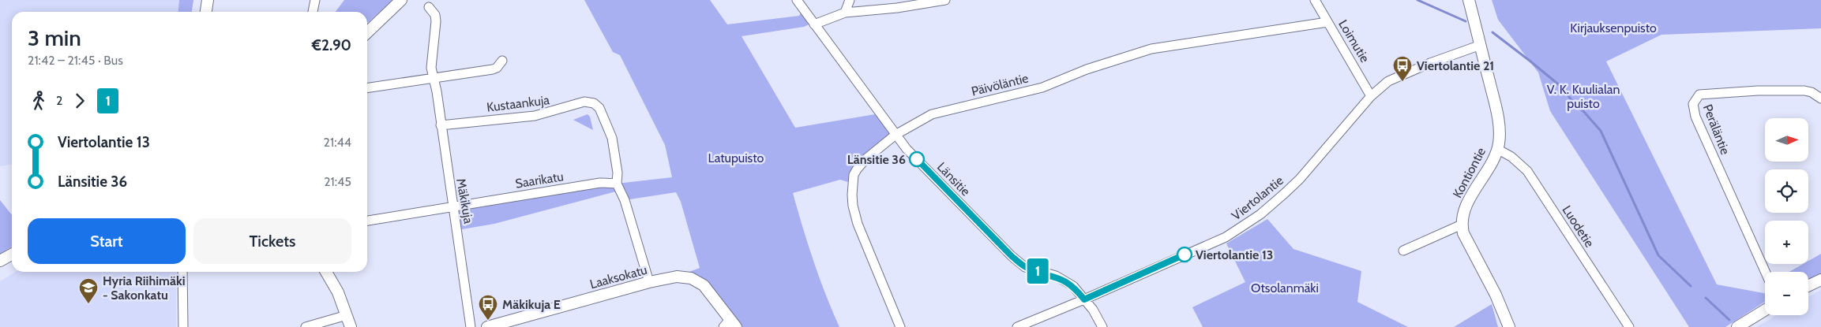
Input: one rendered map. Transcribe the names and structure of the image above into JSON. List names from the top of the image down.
{
  "streets": {
    "street": [
      "Loimutie",
      "Päivöläntie",
      "Kustaankuja",
      "Peräläntie",
      "Kontiontie",
      "Länsitie",
      "Saarikatu",
      "Viertolantie",
      "Mäkikuja",
      "Luodetie",
      "Laaksokatu"
    ]
  },
  "crossings": [
    ["Loimutie", "Päivöläntie"],
    ["Loimutie", "Viertolantie"],
    ["Päivöläntie", "Länsitie"],
    ["Kustaankuja", "Saarikatu"],
    ["Kustaankuja", "Mäkikuja"],
    ["Kontiontie", "Viertolantie"],
    ["Kontiontie", "Luodetie"],
    ["Länsitie", "Viertolantie"],
    ["Saarikatu", "Mäkikuja"]
  ],
  "parks": [
    "Kirjauksenpuisto",
    "V. K. Kuulialan puisto",
    "Latupuisto",
    "Otsolanmäki"
  ],
  "places": {
    "bus stop": ["Viertolantie 21", "Mäkikuja E"],
    "other": ["Länsitie 36", "Viertolantie 13"],
    "school or university": ["Hyria Riihimäki - Sakonkatu"]
  },
  "lines": ["bus line 1"],
  "north": "right",
  "page": {
    "on_map": "1",
    "heading": ["3 min", "21:42 – 21:45 · Bus", "€2.90"],
    "legs": ["2", "1"],
    "map_buttons": ["+", "−"],
    "list": [
      {
        "name": "Viertolantie 13",
        "value": "21:44"
      },
      {
        "name": "Länsitie 36",
        "value": "21:45"
      }
    ],
    "buttons": ["Start", "Tickets"]
  }
}
